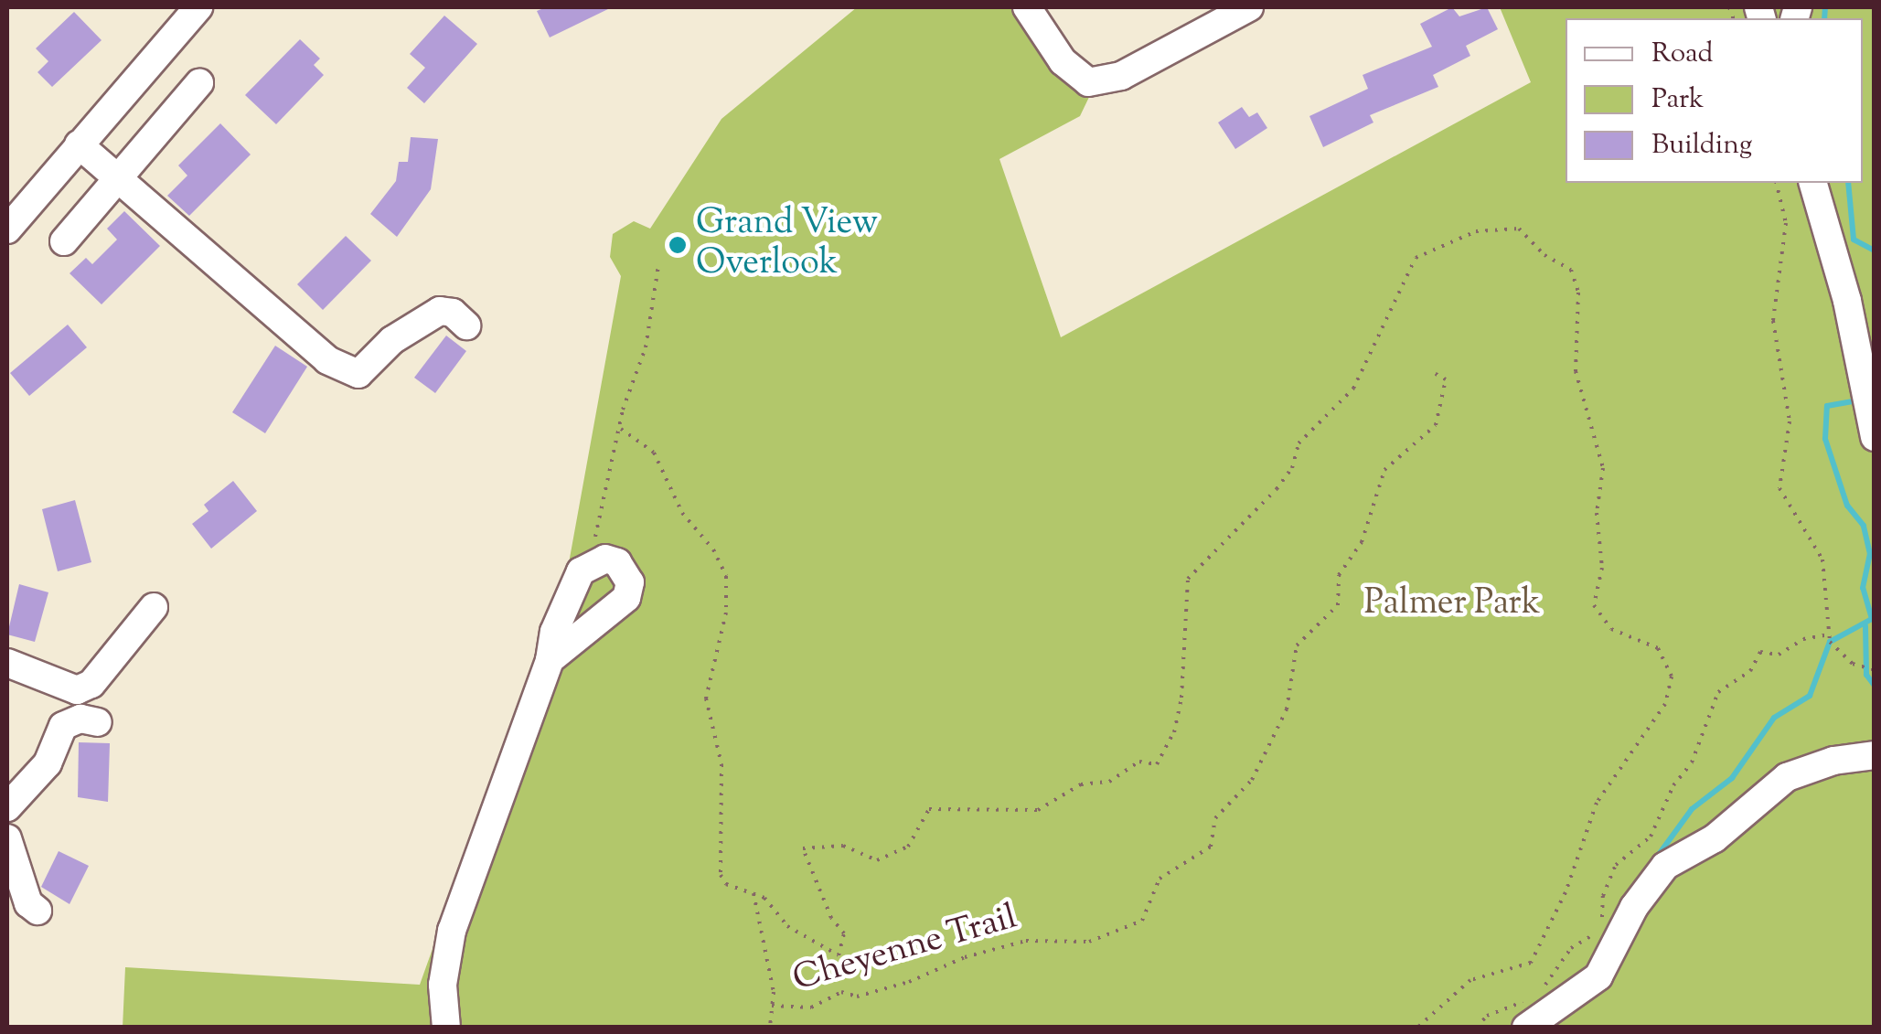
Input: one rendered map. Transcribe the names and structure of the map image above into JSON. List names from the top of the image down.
{
  "streets": {
    "path": ["Cheyenne Trail"]
  },
  "parks": ["Palmer Park"],
  "places": ["Grand View Overlook"],
  "legend": ["Road", "Park", "Building"]
}
